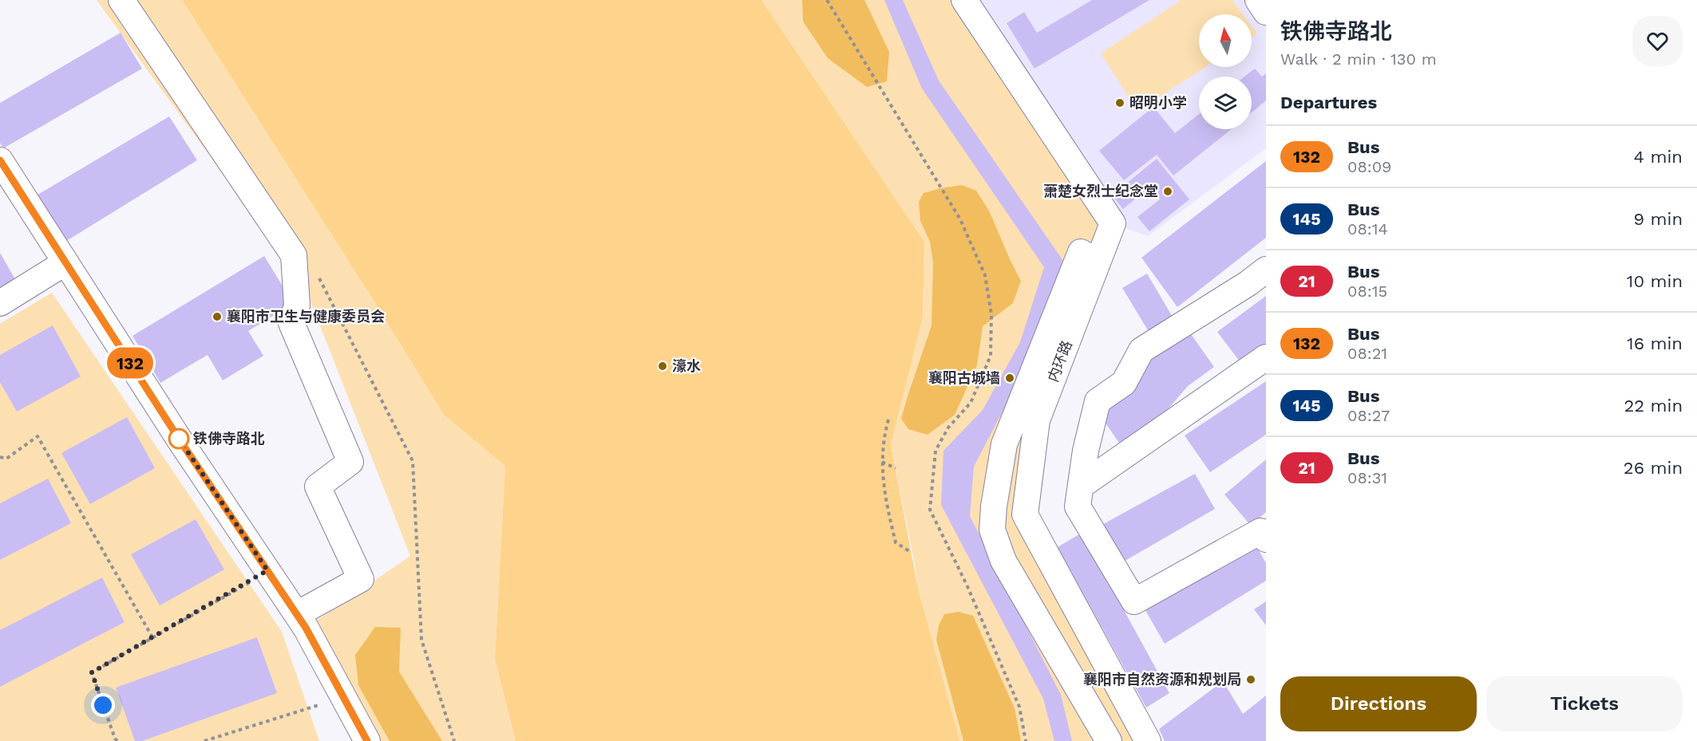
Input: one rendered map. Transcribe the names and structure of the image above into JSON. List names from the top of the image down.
{
  "streets": {
    "street": ["内环路"]
  },
  "places": [
    "昭明小学",
    "萧楚女烈士纪念堂",
    "襄阳市卫生与健康委员会",
    "濠水",
    "襄阳古城墙",
    "铁佛寺路北",
    "襄阳市自然资源和规划局"
  ],
  "lines": ["bus line 132"],
  "north": "top",
  "page": {
    "on_map": "132",
    "heading": [
      ["铁佛寺路北", "Walk · 2 min · 130 m"],
      "Departures"
    ],
    "list": [
      {
        "mark": "132",
        "name": "Bus",
        "note": "08:09",
        "value": "4 min"
      },
      {
        "mark": "145",
        "name": "Bus",
        "note": "08:14",
        "value": "9 min"
      },
      {
        "mark": "21",
        "name": "Bus",
        "note": "08:15",
        "value": "10 min"
      },
      {
        "mark": "132",
        "name": "Bus",
        "note": "08:21",
        "value": "16 min"
      },
      {
        "mark": "145",
        "name": "Bus",
        "note": "08:27",
        "value": "22 min"
      },
      {
        "mark": "21",
        "name": "Bus",
        "note": "08:31",
        "value": "26 min"
      }
    ],
    "buttons": ["Directions", "Tickets"]
  }
}
